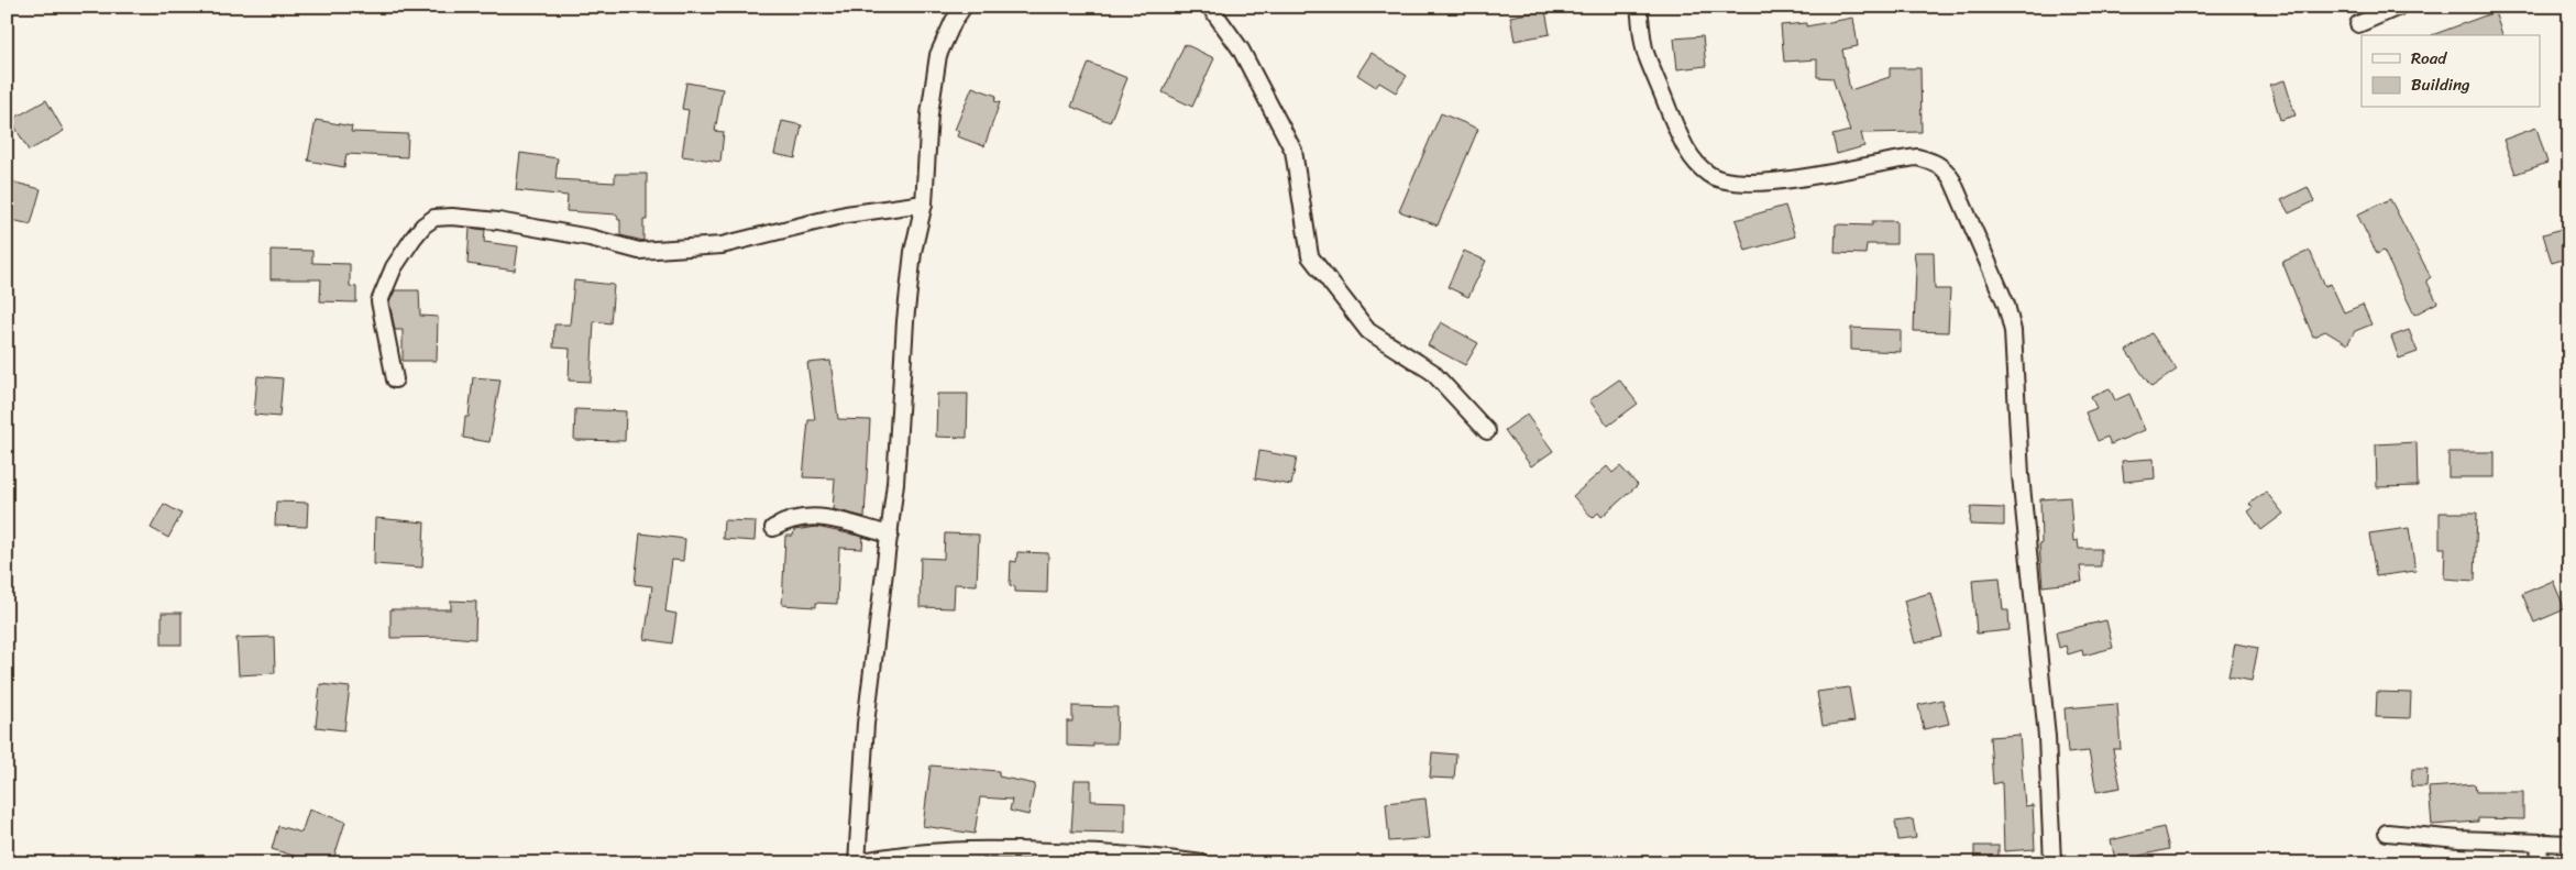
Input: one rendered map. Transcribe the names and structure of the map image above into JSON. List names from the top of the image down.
{
  "legend": ["Road", "Building"]
}
